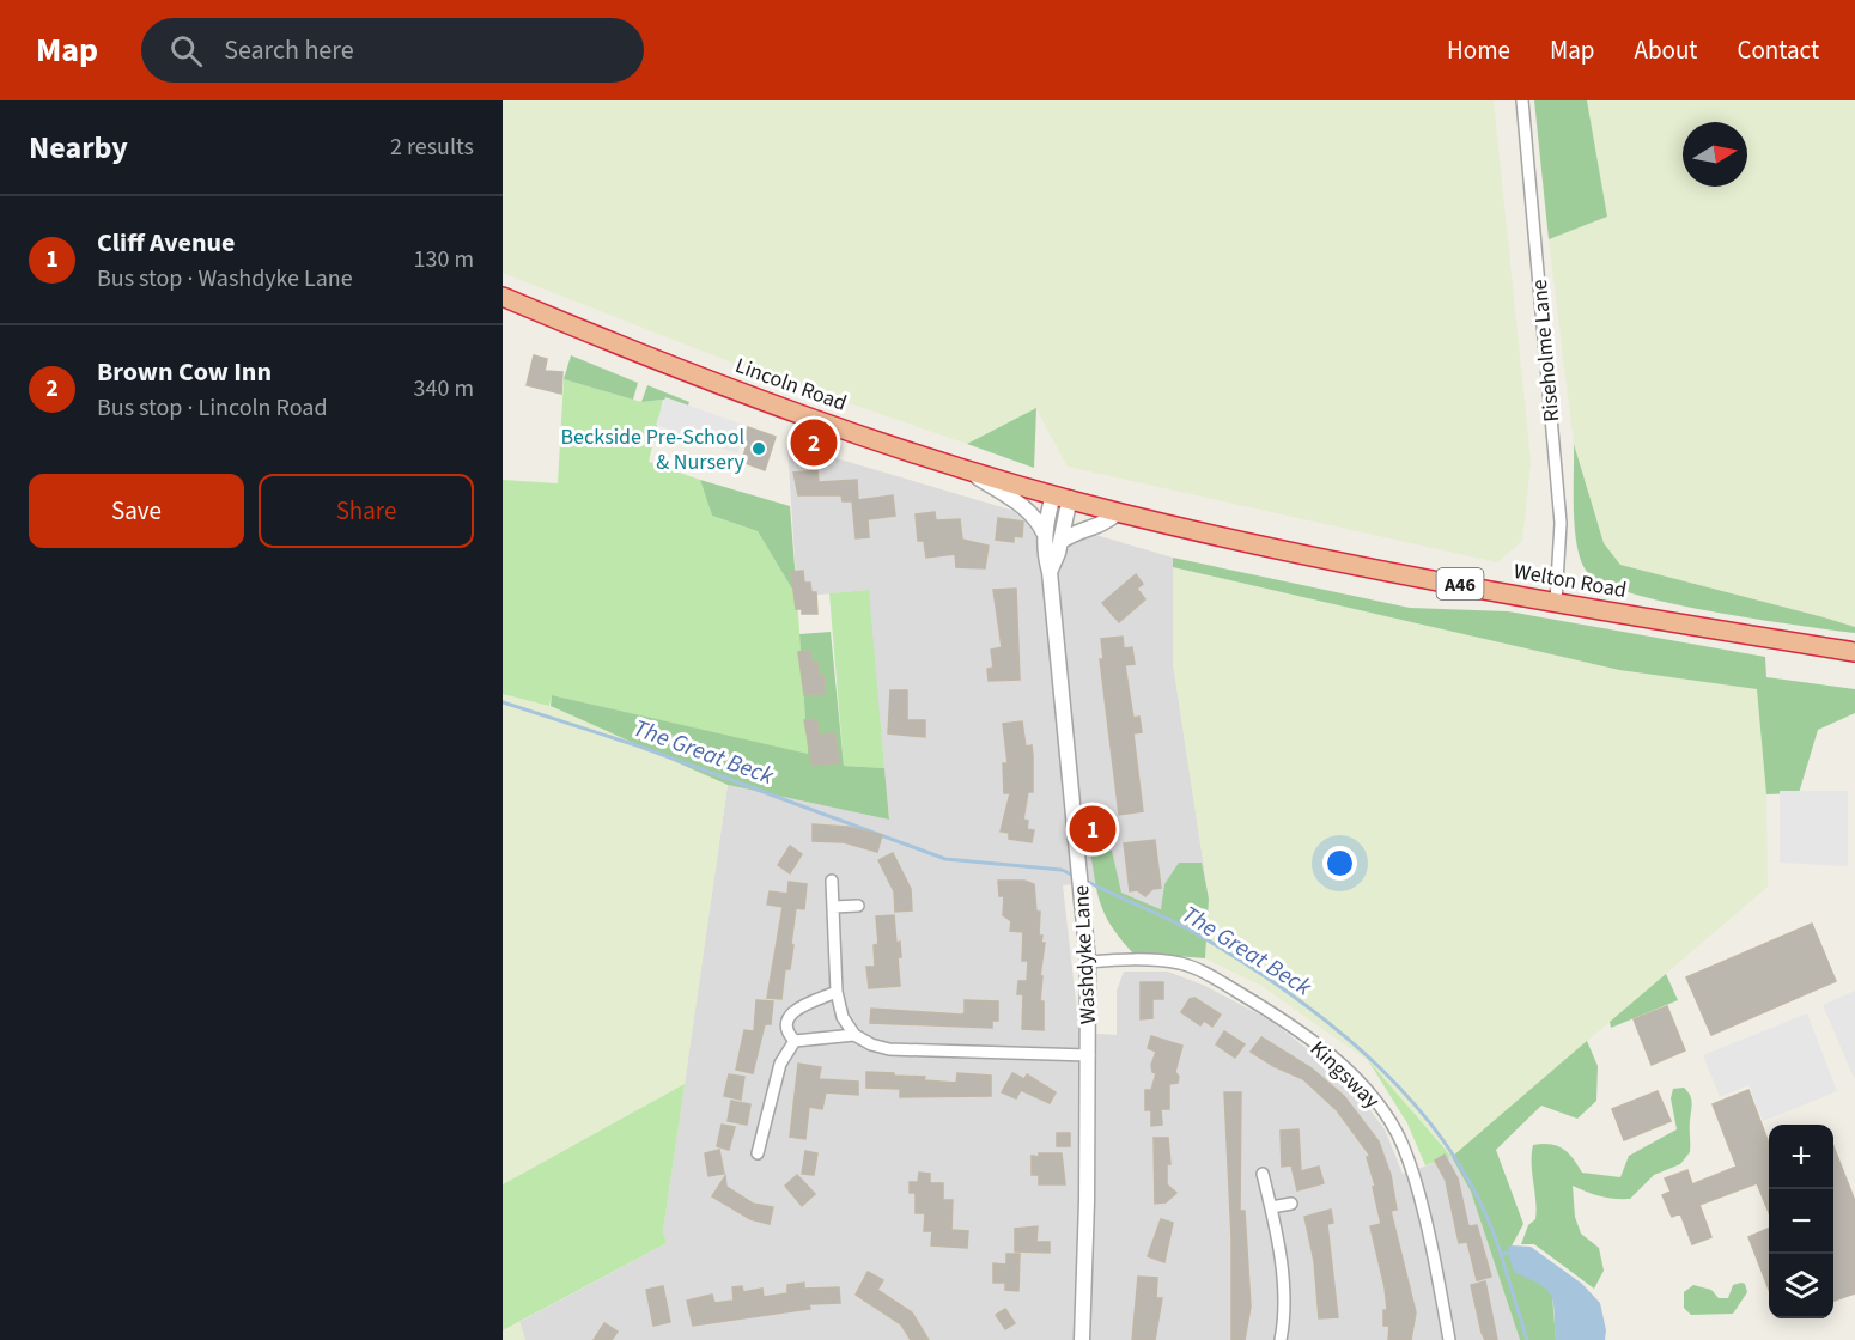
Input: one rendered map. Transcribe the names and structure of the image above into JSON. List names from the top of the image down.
{
  "streets": {
    "highway": ["Lincoln Road", "Welton Road", "A46"],
    "street": ["Riseholme Lane", "Washdyke Lane", "Kingsway"]
  },
  "crossings": [
    ["Riseholme Lane", "Welton Road"],
    ["Lincoln Road", "Welton Road"],
    ["Lincoln Road", "Washdyke Lane"],
    ["Welton Road", "Washdyke Lane"],
    ["Washdyke Lane", "Kingsway"]
  ],
  "water": ["The Great Beck"],
  "places": ["Beckside Pre-School & Nursery"],
  "north": "right",
  "page": {
    "header": "Map",
    "search": "Search here",
    "nav": [
      "Home",
      "Map",
      "About",
      "Contact"
    ],
    "heading": ["Nearby", "2 results"],
    "list": [
      {
        "mark": "1",
        "name": "Cliff Avenue",
        "note": "Bus stop · Washdyke Lane",
        "value": "130 m"
      },
      {
        "mark": "2",
        "name": "Brown Cow Inn",
        "note": "Bus stop · Lincoln Road",
        "value": "340 m"
      }
    ],
    "pins": ["2", "1"],
    "buttons": ["Save", "Share"],
    "map_buttons": ["+", "−"]
  }
}
